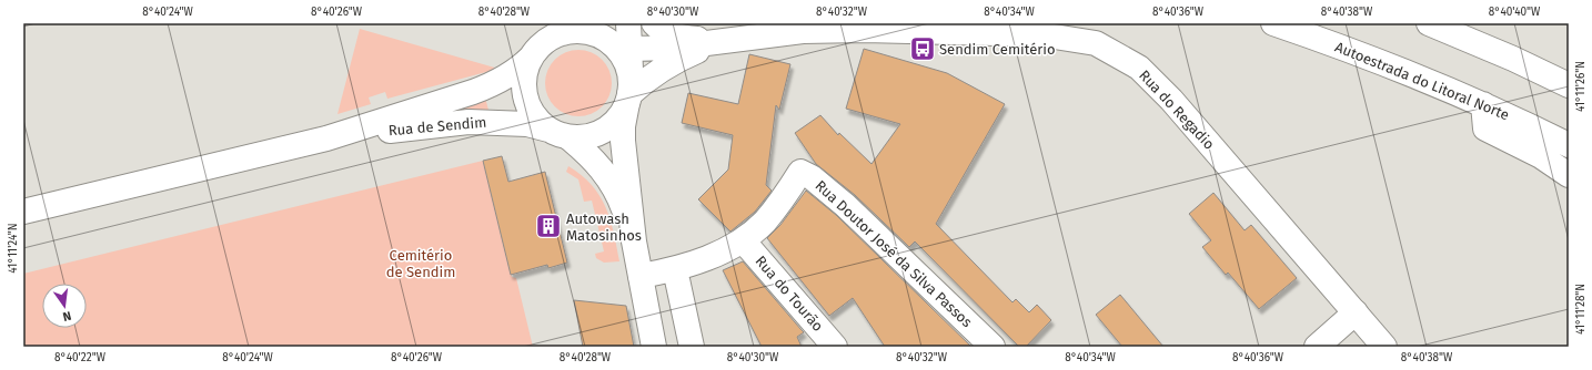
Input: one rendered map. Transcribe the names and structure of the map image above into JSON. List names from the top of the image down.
{
  "streets": {
    "main road": [
      "Autoestrada do Litoral Norte",
      "Rua do Regadio",
      "Rua de Sendim",
      "Rua Doutor José da Silva Passos",
      "Rua do Tourão"
    ]
  },
  "crossings": [
    ["Rua do Regadio", "Rua de Sendim"],
    ["Rua Doutor José da Silva Passos", "Rua do Tourão"]
  ],
  "parks": ["Cemitério de Sendim"],
  "places": {
    "bus stop": ["Sendim Cemitério"],
    "building": ["Autowash Matosinhos"]
  },
  "north": "bottom",
  "coordinates": [
    "8°40'24\"W",
    "8°40'26\"W",
    "8°40'28\"W",
    "8°40'30\"W",
    "8°40'32\"W",
    "8°40'34\"W",
    "8°40'36\"W",
    "8°40'38\"W",
    "8°40'40\"W",
    "41°11'26\"N",
    "41°11'24\"N",
    "41°11'28\"N",
    "8°40'22\"W"
  ]
}
